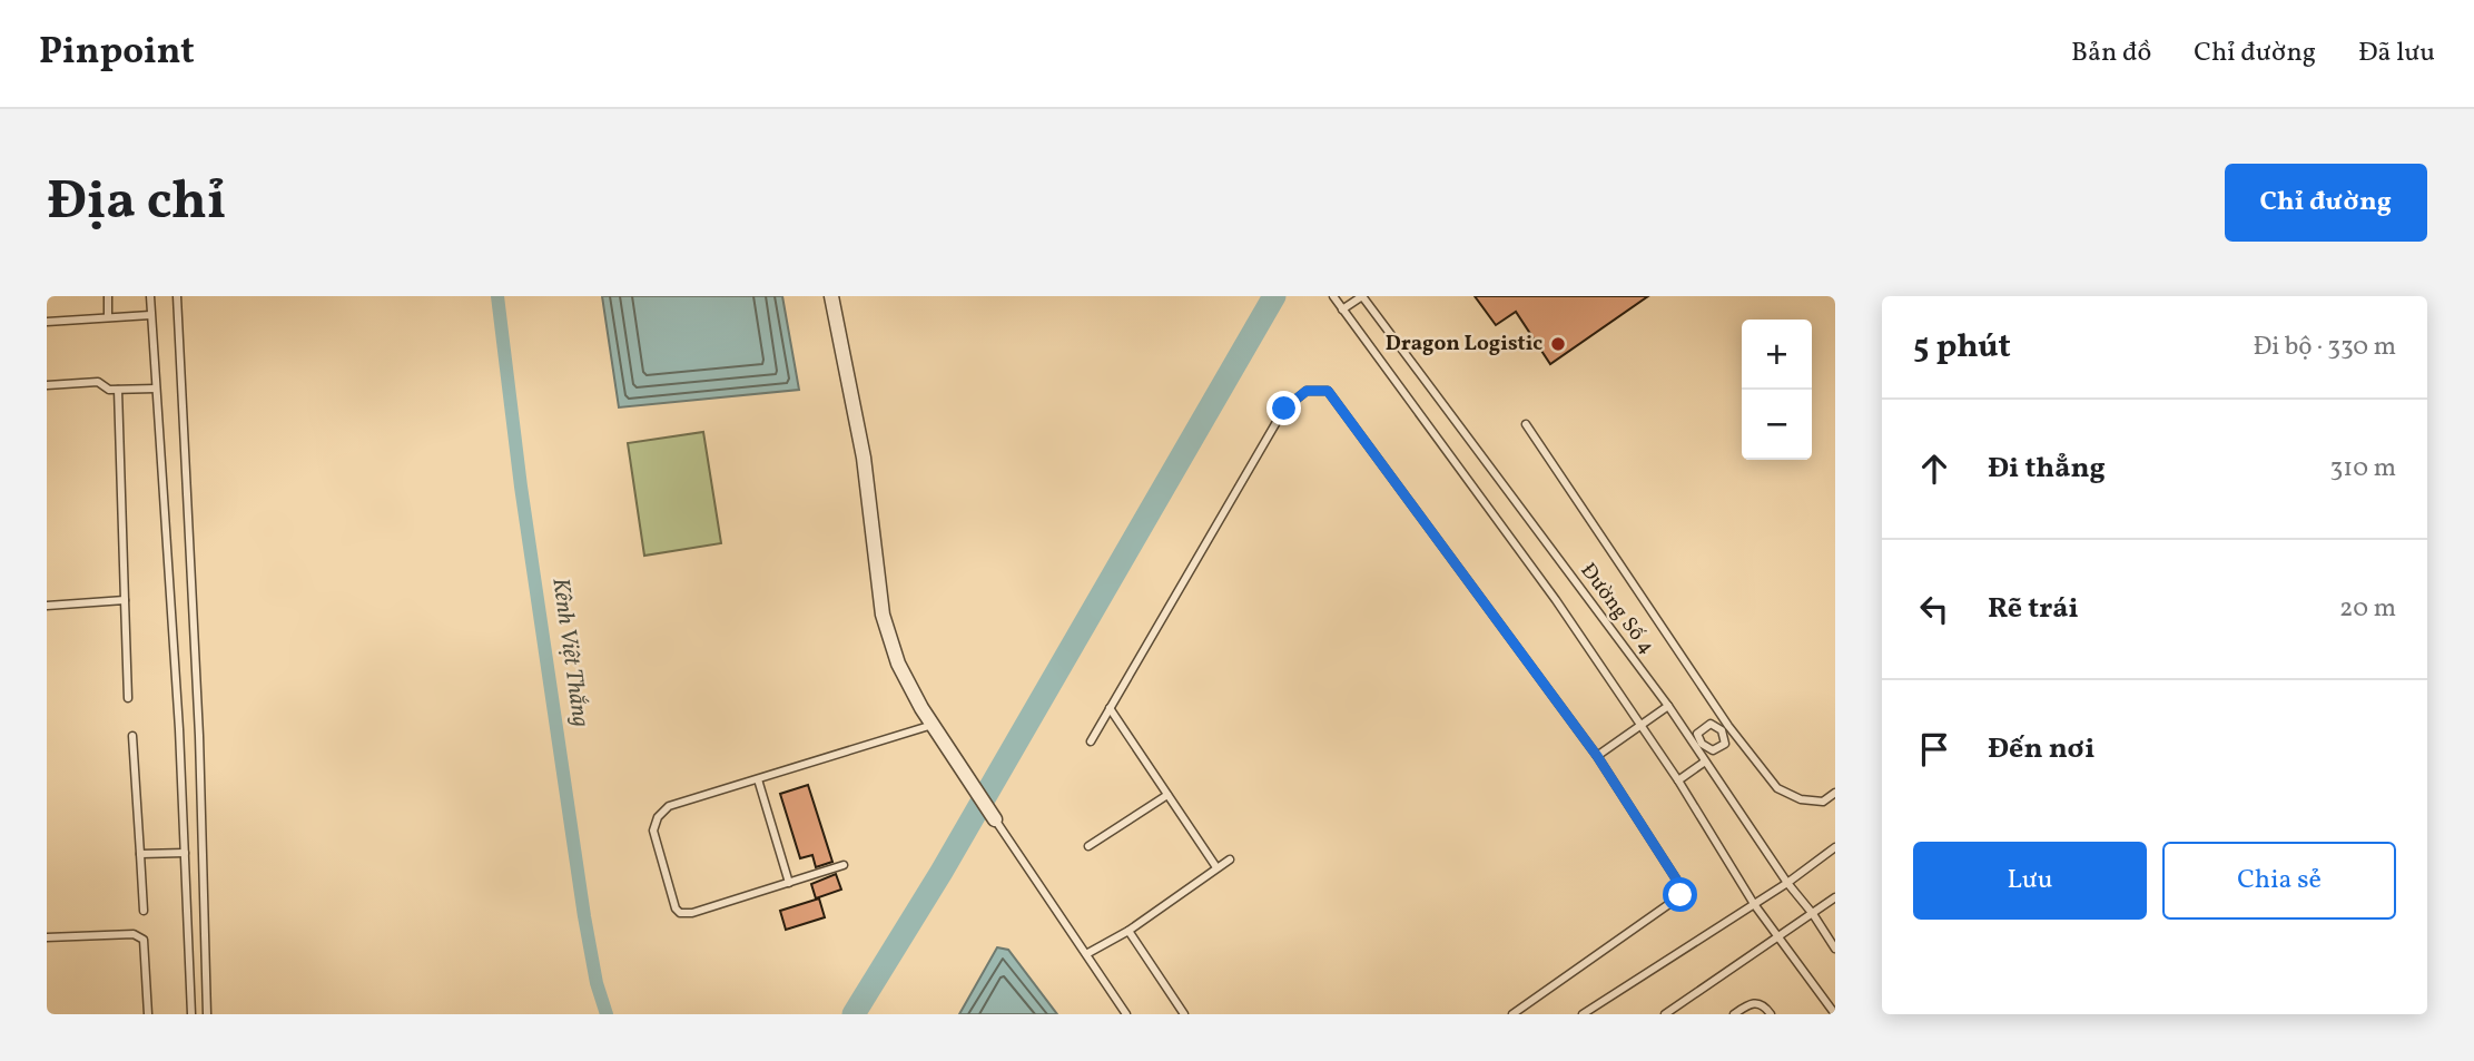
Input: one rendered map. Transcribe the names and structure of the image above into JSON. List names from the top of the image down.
{
  "streets": {
    "lane": ["Đường Số 4"]
  },
  "water": ["Kênh Việt Thắng"],
  "places": ["Dragon Logistic"],
  "page": {
    "header": "Pinpoint",
    "nav": ["Bản đồ", "Chỉ đường", "Đã lưu"],
    "buttons": [
      "Chỉ đường",
      ["Lưu", "Chia sẻ"]
    ],
    "title": "Địa chỉ",
    "heading": ["5 phút", "Đi bộ · 330 m"],
    "map_buttons": ["+", "−"],
    "list": [
      ["Đi thẳng", "310 m"],
      ["Rẽ trái", "20 m"],
      "Đến nơi"
    ]
  }
}
